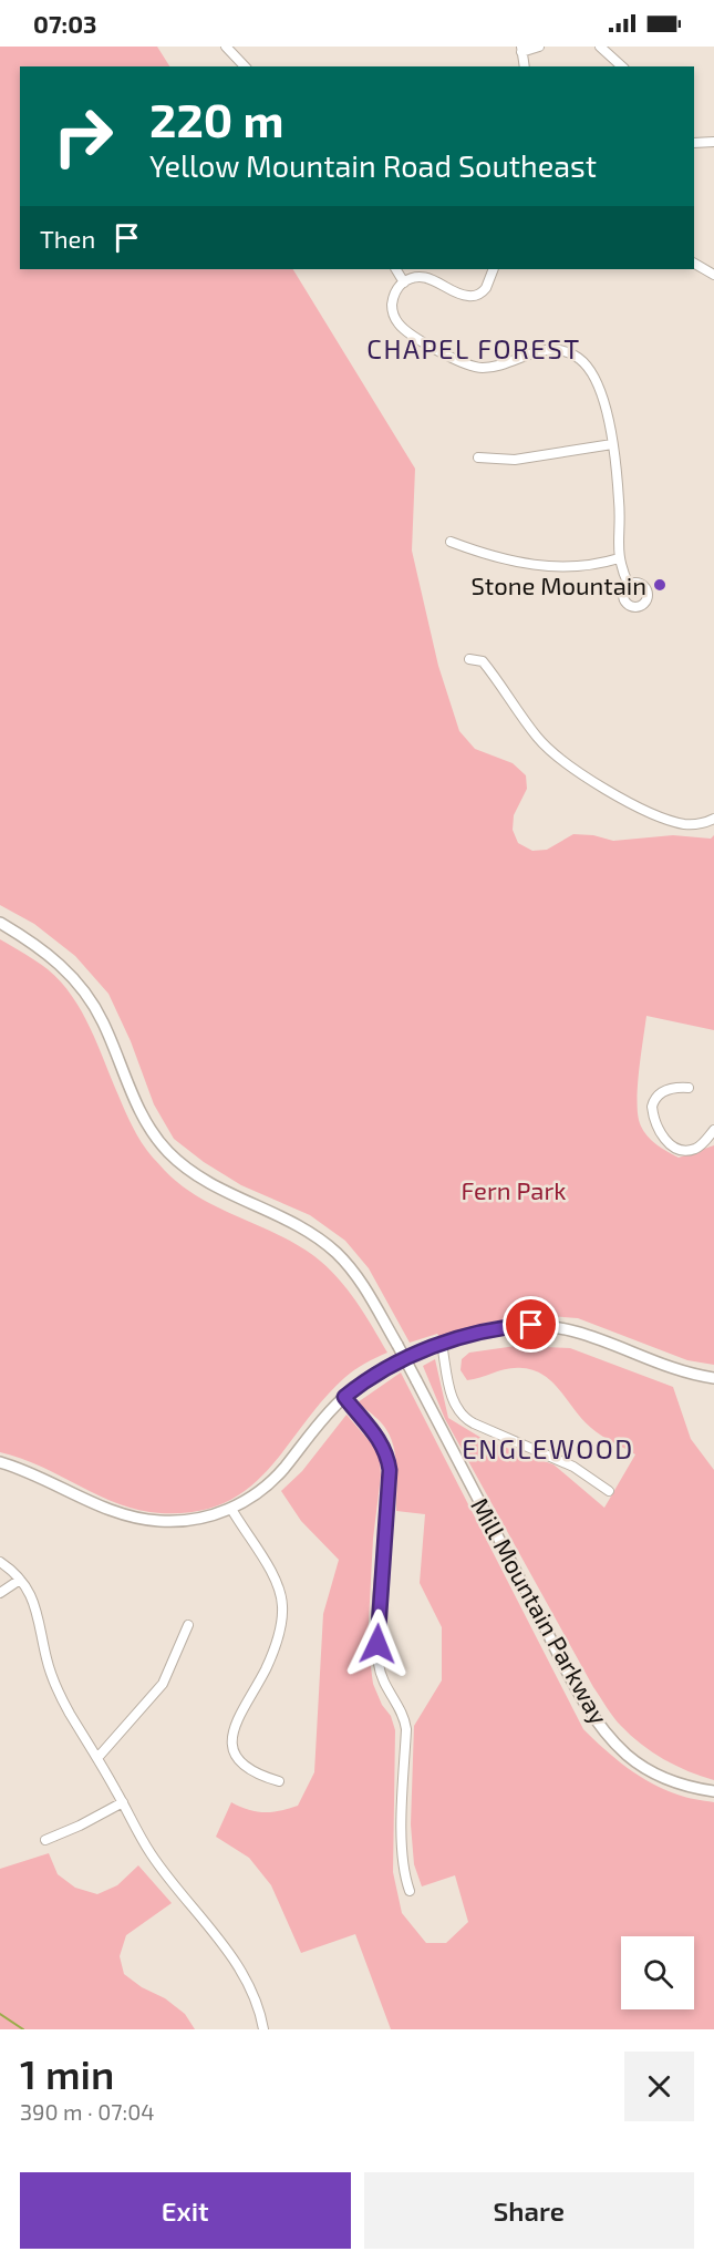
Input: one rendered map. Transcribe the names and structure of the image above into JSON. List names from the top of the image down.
{
  "streets": {
    "street": ["Mill Mountain Parkway"]
  },
  "districts": ["CHAPEL FOREST", "ENGLEWOOD"],
  "parks": ["Fern Park"],
  "places": ["Stone Mountain"],
  "page": {
    "status": "07:03",
    "turn": ["220 m", "Yellow Mountain Road Southeast"],
    "then": "Then",
    "heading": ["1 min", "390 m · 07:04"],
    "buttons": ["Exit", "Share"]
  }
}
